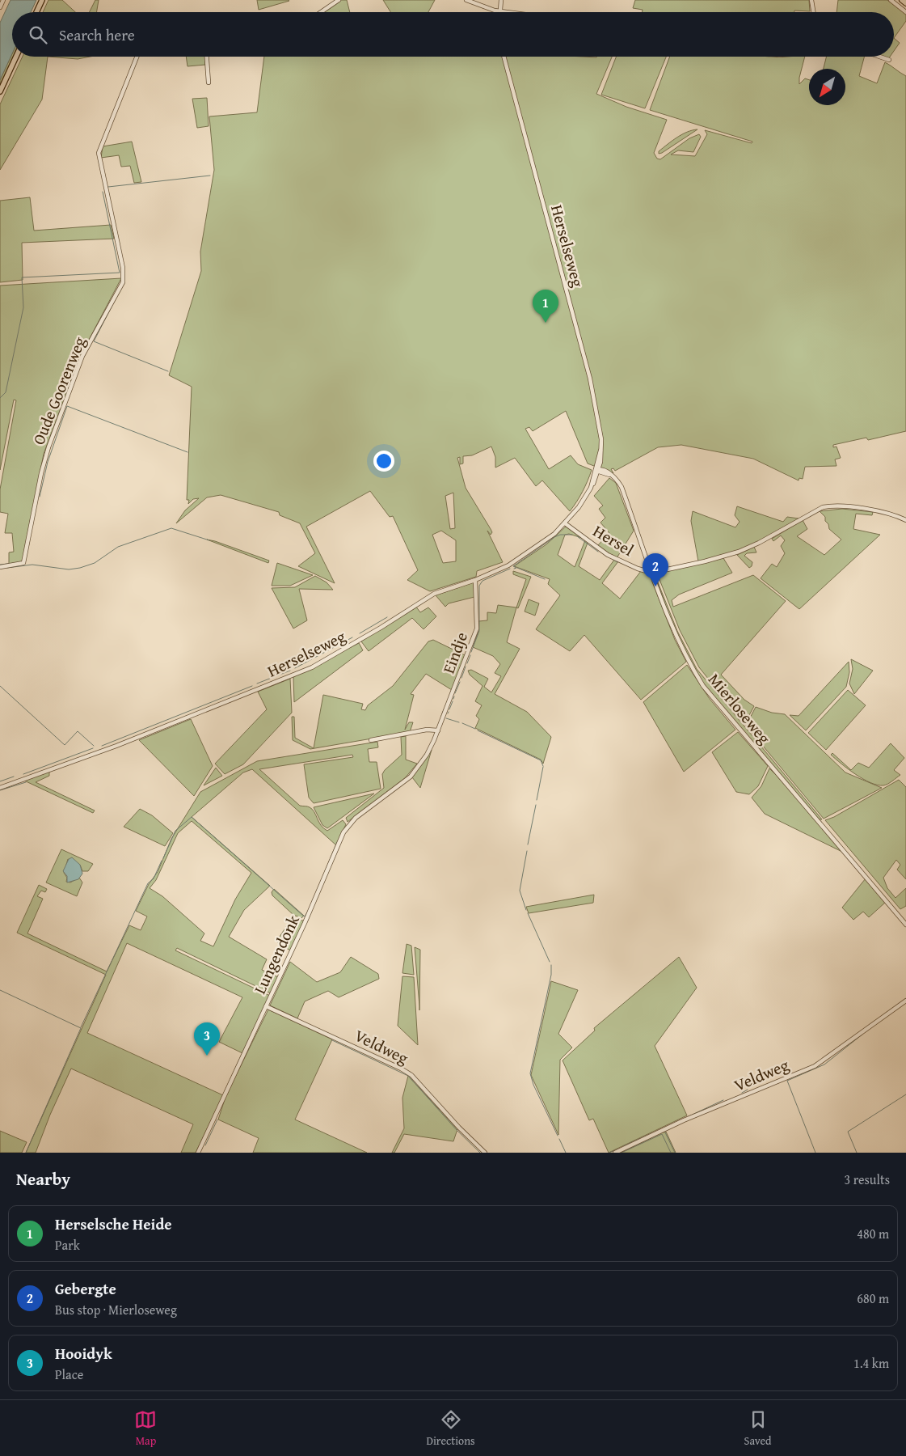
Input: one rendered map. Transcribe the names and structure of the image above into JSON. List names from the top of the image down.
{
  "streets": {
    "street": [
      "Herselseweg",
      "Oude Goorenweg",
      "Hersel",
      "Eindje",
      "Mierloseweg",
      "Lungendonk",
      "Veldweg"
    ]
  },
  "crossings": [
    ["Herselseweg", "Hersel"],
    ["Herselseweg", "Eindje"],
    ["Herselseweg", "Mierloseweg"],
    ["Hersel", "Mierloseweg"],
    ["Eindje", "Lungendonk"],
    ["Lungendonk", "Veldweg"]
  ],
  "north": "bottom left",
  "page": {
    "search": "Search here",
    "pins": ["1", "2", "3"],
    "heading": ["Nearby", "3 results"],
    "list": [
      {
        "mark": "1",
        "name": "Herselsche Heide",
        "note": "Park",
        "value": "480 m"
      },
      {
        "mark": "2",
        "name": "Gebergte",
        "note": "Bus stop · Mierloseweg",
        "value": "680 m"
      },
      {
        "mark": "3",
        "name": "Hooidyk",
        "note": "Place",
        "value": "1.4 km"
      }
    ],
    "nav": ["Map", "Directions", "Saved"]
  }
}
